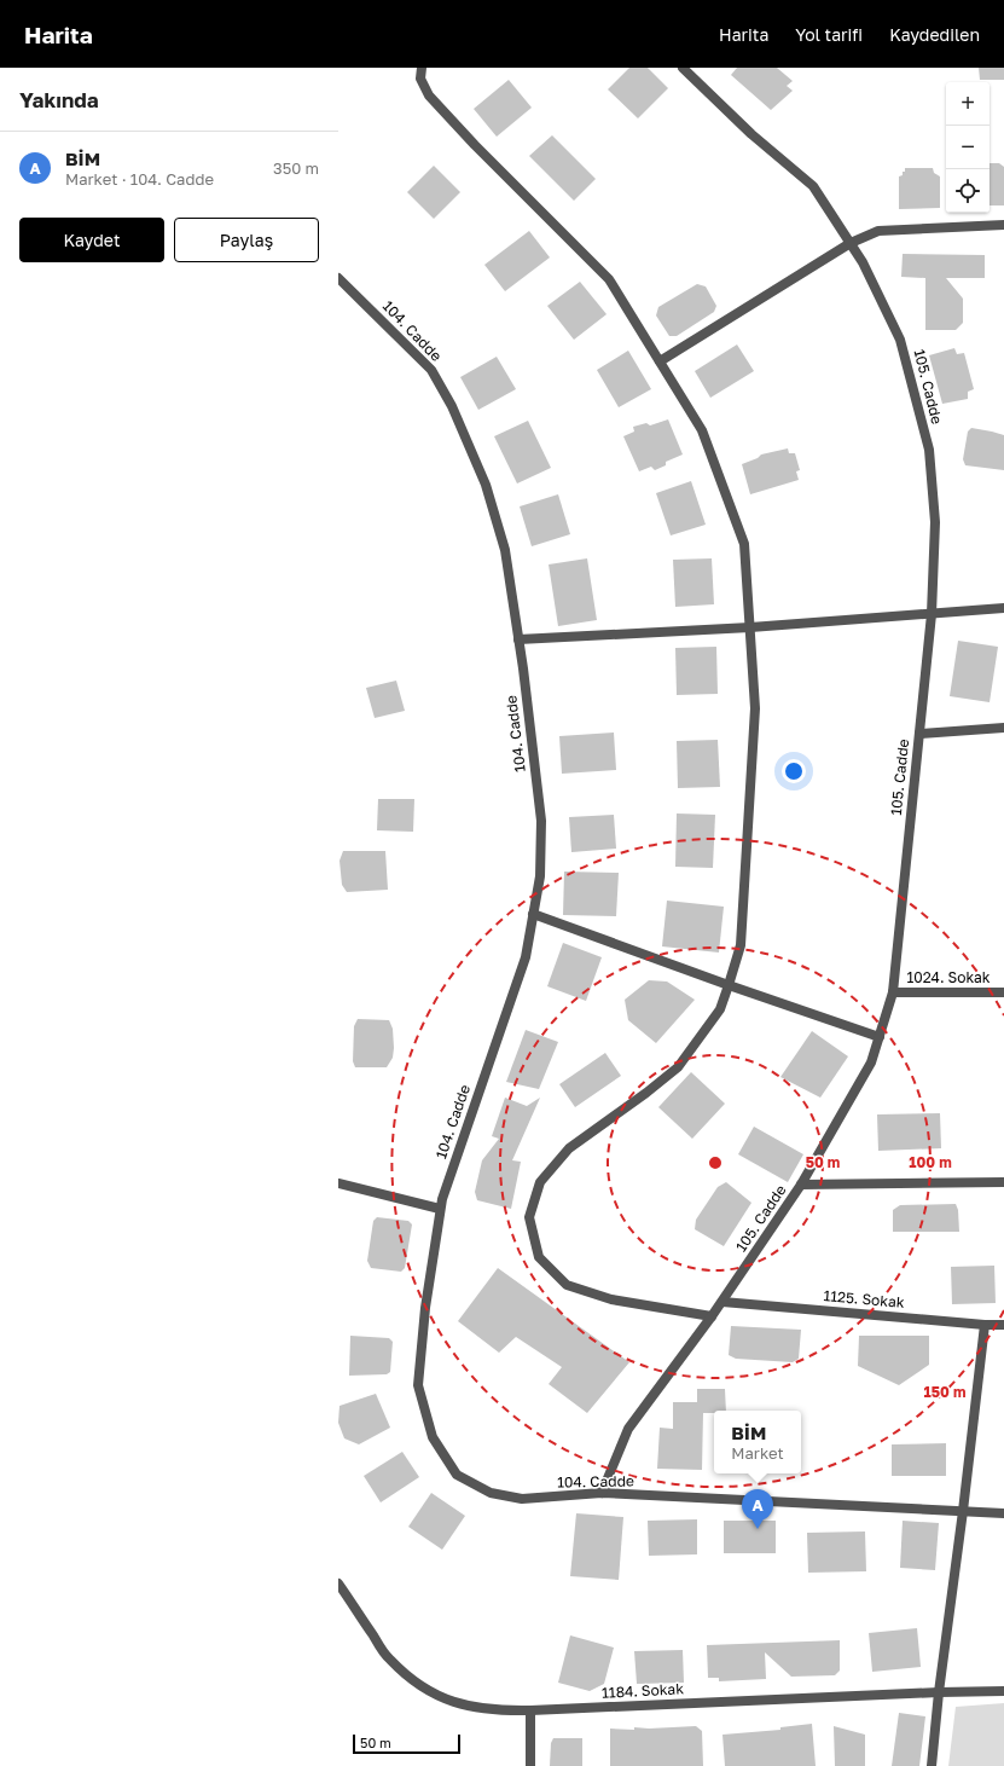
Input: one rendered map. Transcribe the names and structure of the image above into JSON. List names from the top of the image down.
{
  "streets": {
    "street": [
      "104. Cadde",
      "105. Cadde",
      "1024. Sokak",
      "1125. Sokak",
      "1184. Sokak"
    ]
  },
  "crossings": [
    ["104. Cadde", "105. Cadde"],
    ["105. Cadde", "1024. Sokak"],
    ["105. Cadde", "1125. Sokak"]
  ],
  "scale_bar": "50 m",
  "page": {
    "header": "Harita",
    "nav": ["Harita", "Yol tarifi", "Kaydedilen"],
    "heading": "Yakında",
    "map_buttons": ["+", "−"],
    "list": [
      {
        "mark": "A",
        "name": "BİM",
        "note": "Market · 104. Cadde",
        "value": "350 m"
      }
    ],
    "buttons": ["Kaydet", "Paylaş"],
    "popup": ["BİM", "Market"],
    "pins": "A",
    "scale": "50 m"
  },
  "rings": ["50 m", "100 m", "150 m"]
}
